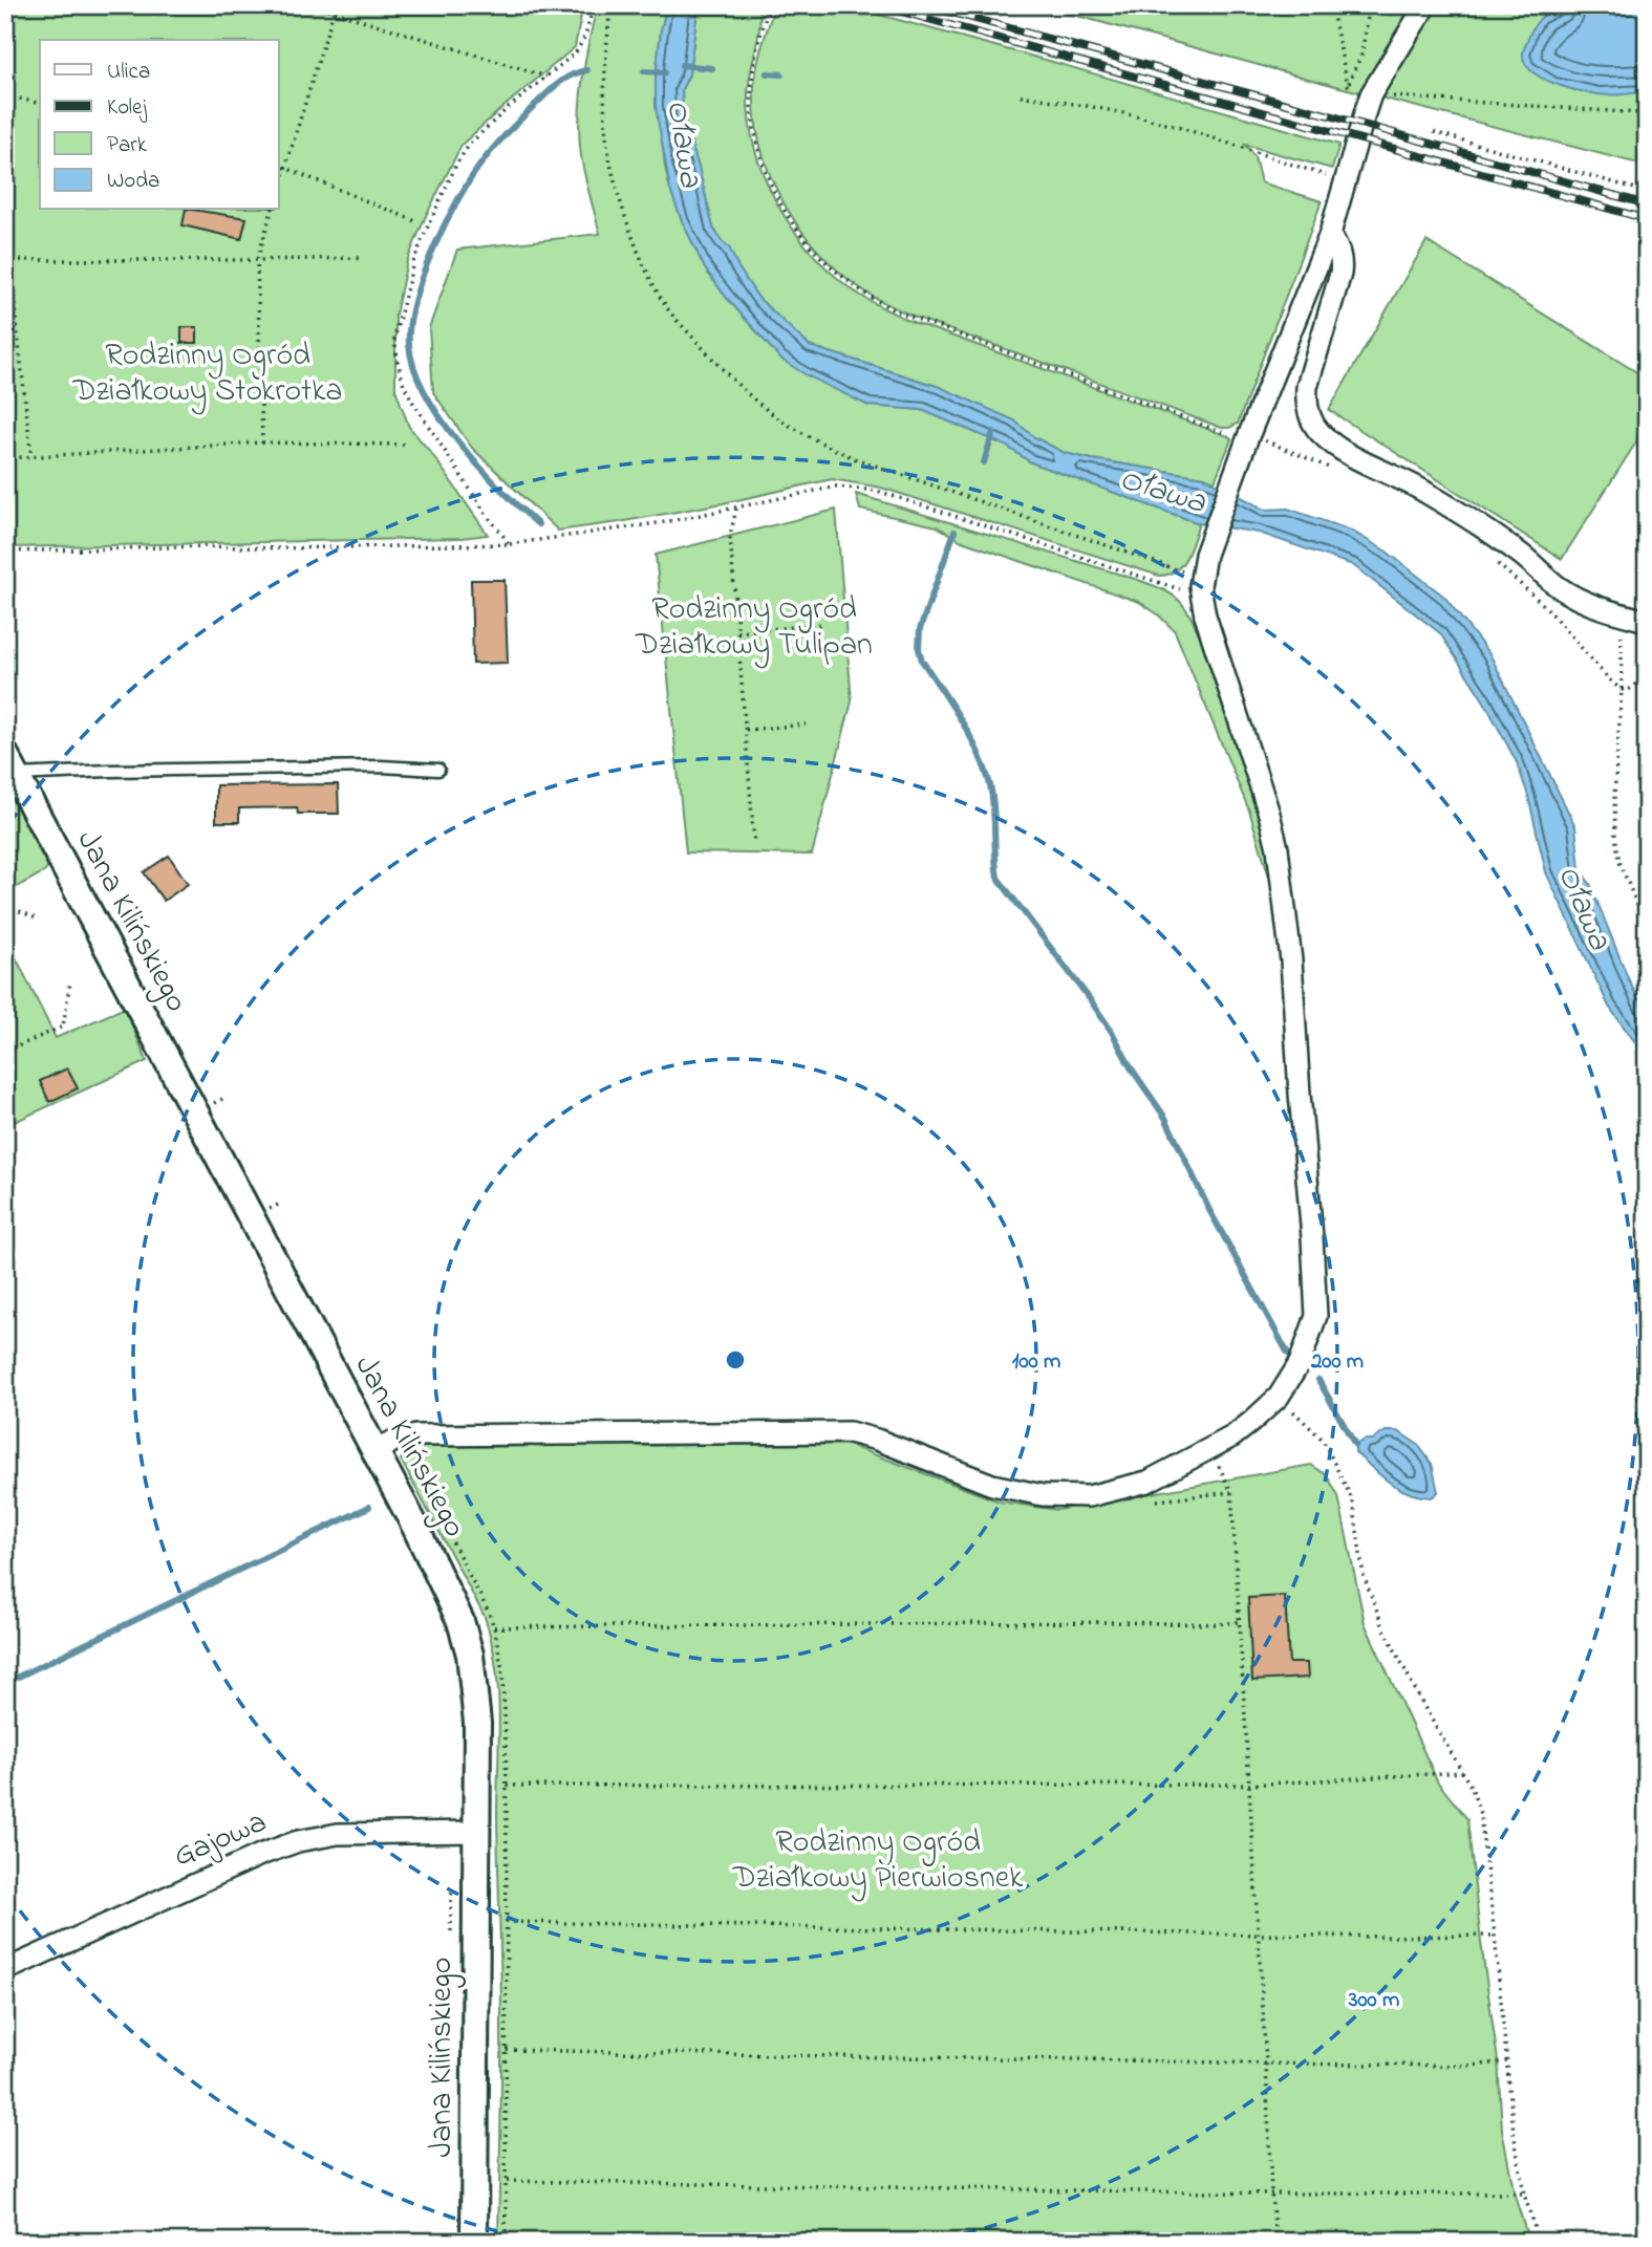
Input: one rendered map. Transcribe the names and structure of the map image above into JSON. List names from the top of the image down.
{
  "streets": {
    "street": ["Jana Kilińskiego", "Gajowa"]
  },
  "crossings": [
    ["Jana Kilińskiego", "Gajowa"]
  ],
  "water": ["Oława"],
  "parks": ["Rodzinny Ogród Działkowy Stokrotka", "Rodzinny Ogród Działkowy Tulipan", "Rodzinny Ogród Działkowy Pierwiosnek"],
  "legend": [
    "Ulica",
    "Kolej",
    "Park",
    "Woda"
  ],
  "rings": ["100 m", "200 m", "300 m"]
}
